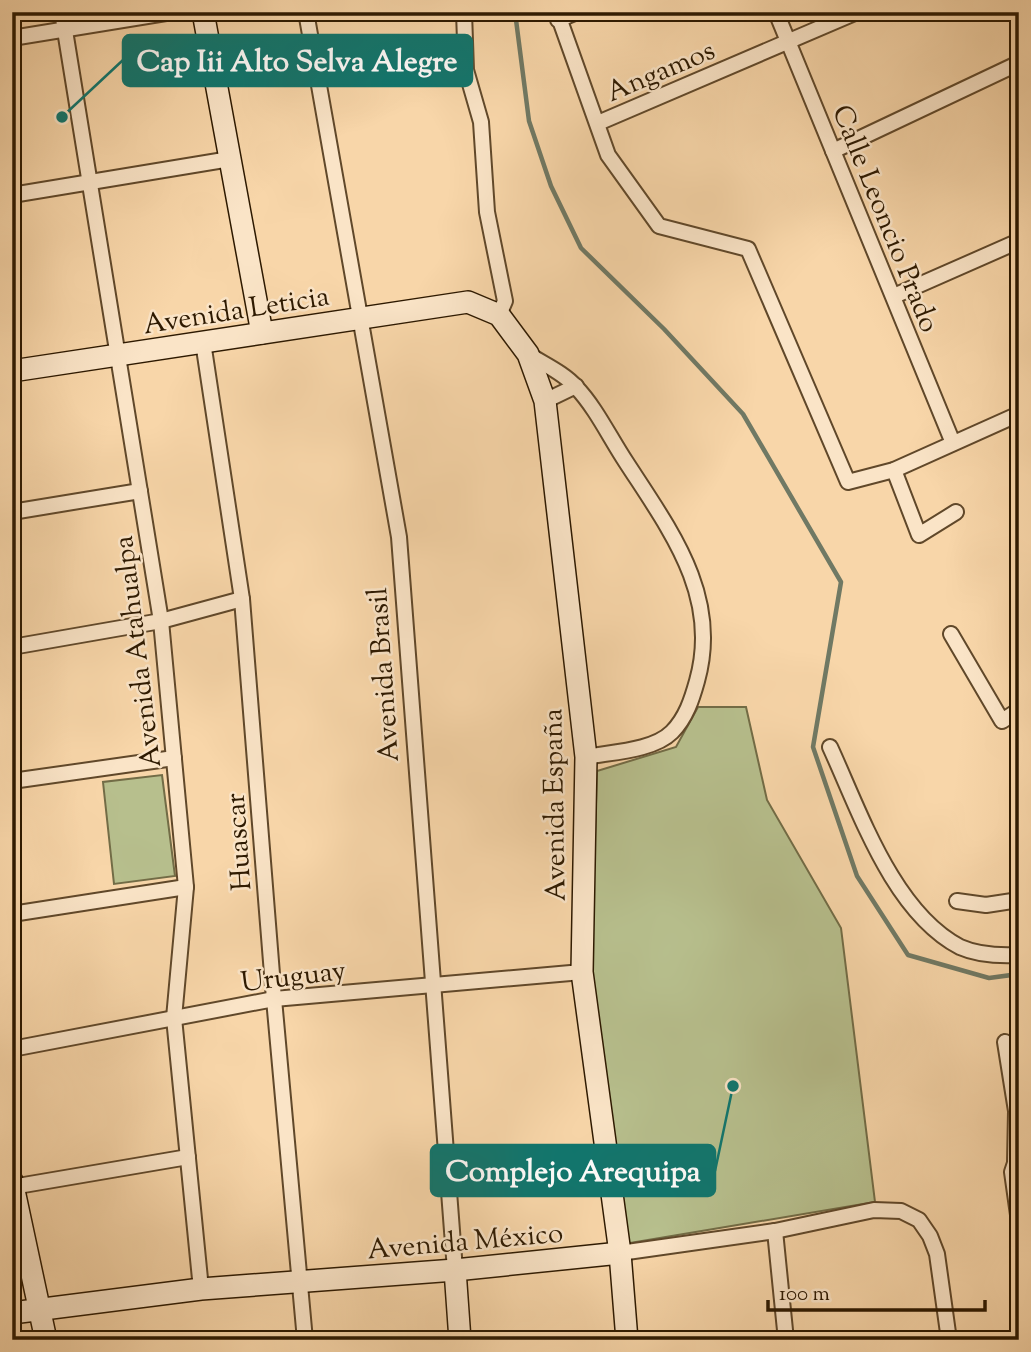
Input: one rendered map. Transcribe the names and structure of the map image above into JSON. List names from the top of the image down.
{
  "streets": {
    "street": [
      "Angamos",
      "Calle Leoncio Prado",
      "Avenida Leticia",
      "Avenida Atahualpa",
      "Avenida Brasil",
      "Avenida España",
      "Huascar",
      "Uruguay",
      "Avenida México"
    ]
  },
  "crossings": [
    ["Angamos", "Calle Leoncio Prado"],
    ["Avenida Leticia", "Avenida Atahualpa"],
    ["Avenida Leticia", "Avenida Brasil"],
    ["Avenida Leticia", "Avenida España"],
    ["Avenida Leticia", "Huascar"],
    ["Avenida Atahualpa", "Uruguay"],
    ["Avenida Atahualpa", "Avenida México"],
    ["Avenida Brasil", "Uruguay"],
    ["Avenida Brasil", "Avenida México"],
    ["Avenida España", "Uruguay"],
    ["Avenida España", "Avenida México"],
    ["Huascar", "Uruguay"],
    ["Huascar", "Avenida México"]
  ],
  "places": ["Cap Iii Alto Selva Alegre", "Complejo Arequipa"],
  "scale_bar": "100 m"
}
